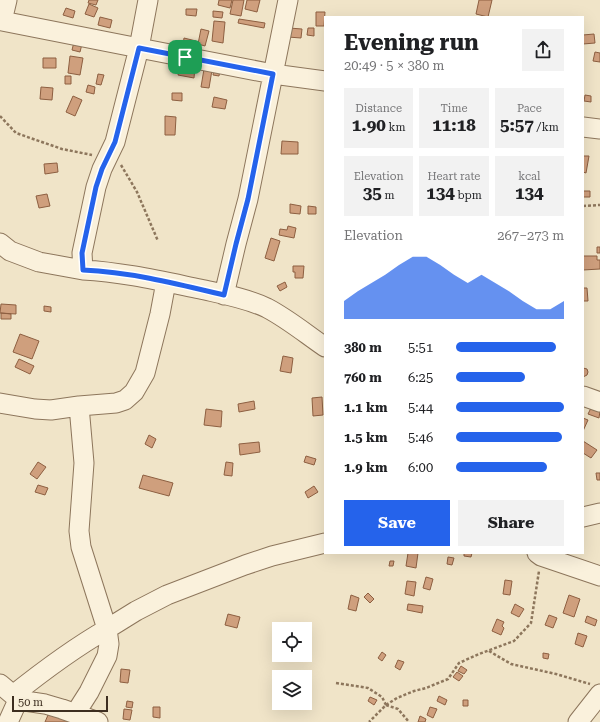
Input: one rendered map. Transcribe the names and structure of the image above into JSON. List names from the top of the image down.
{
  "scale_bar": "50 m",
  "page": {
    "heading": ["Evening run", "20:49 · 5 × 380 m"],
    "stats": [
      ["Distance", "1.90 km"],
      ["Time", "11:18"],
      ["Pace", "5:57 /km"],
      ["Elevation", "35 m"],
      ["Heart rate", "134 bpm"],
      ["kcal", "134"]
    ],
    "chart": ["Elevation", "267–273 m"],
    "list": [
      {
        "name": "380 m",
        "note": "5:51"
      },
      {
        "name": "760 m",
        "note": "6:25"
      },
      {
        "name": "1.1 km",
        "note": "5:44"
      },
      {
        "name": "1.5 km",
        "note": "5:46"
      },
      {
        "name": "1.9 km",
        "note": "6:00"
      }
    ],
    "buttons": ["Save", "Share"],
    "scale": "50 m"
  }
}
